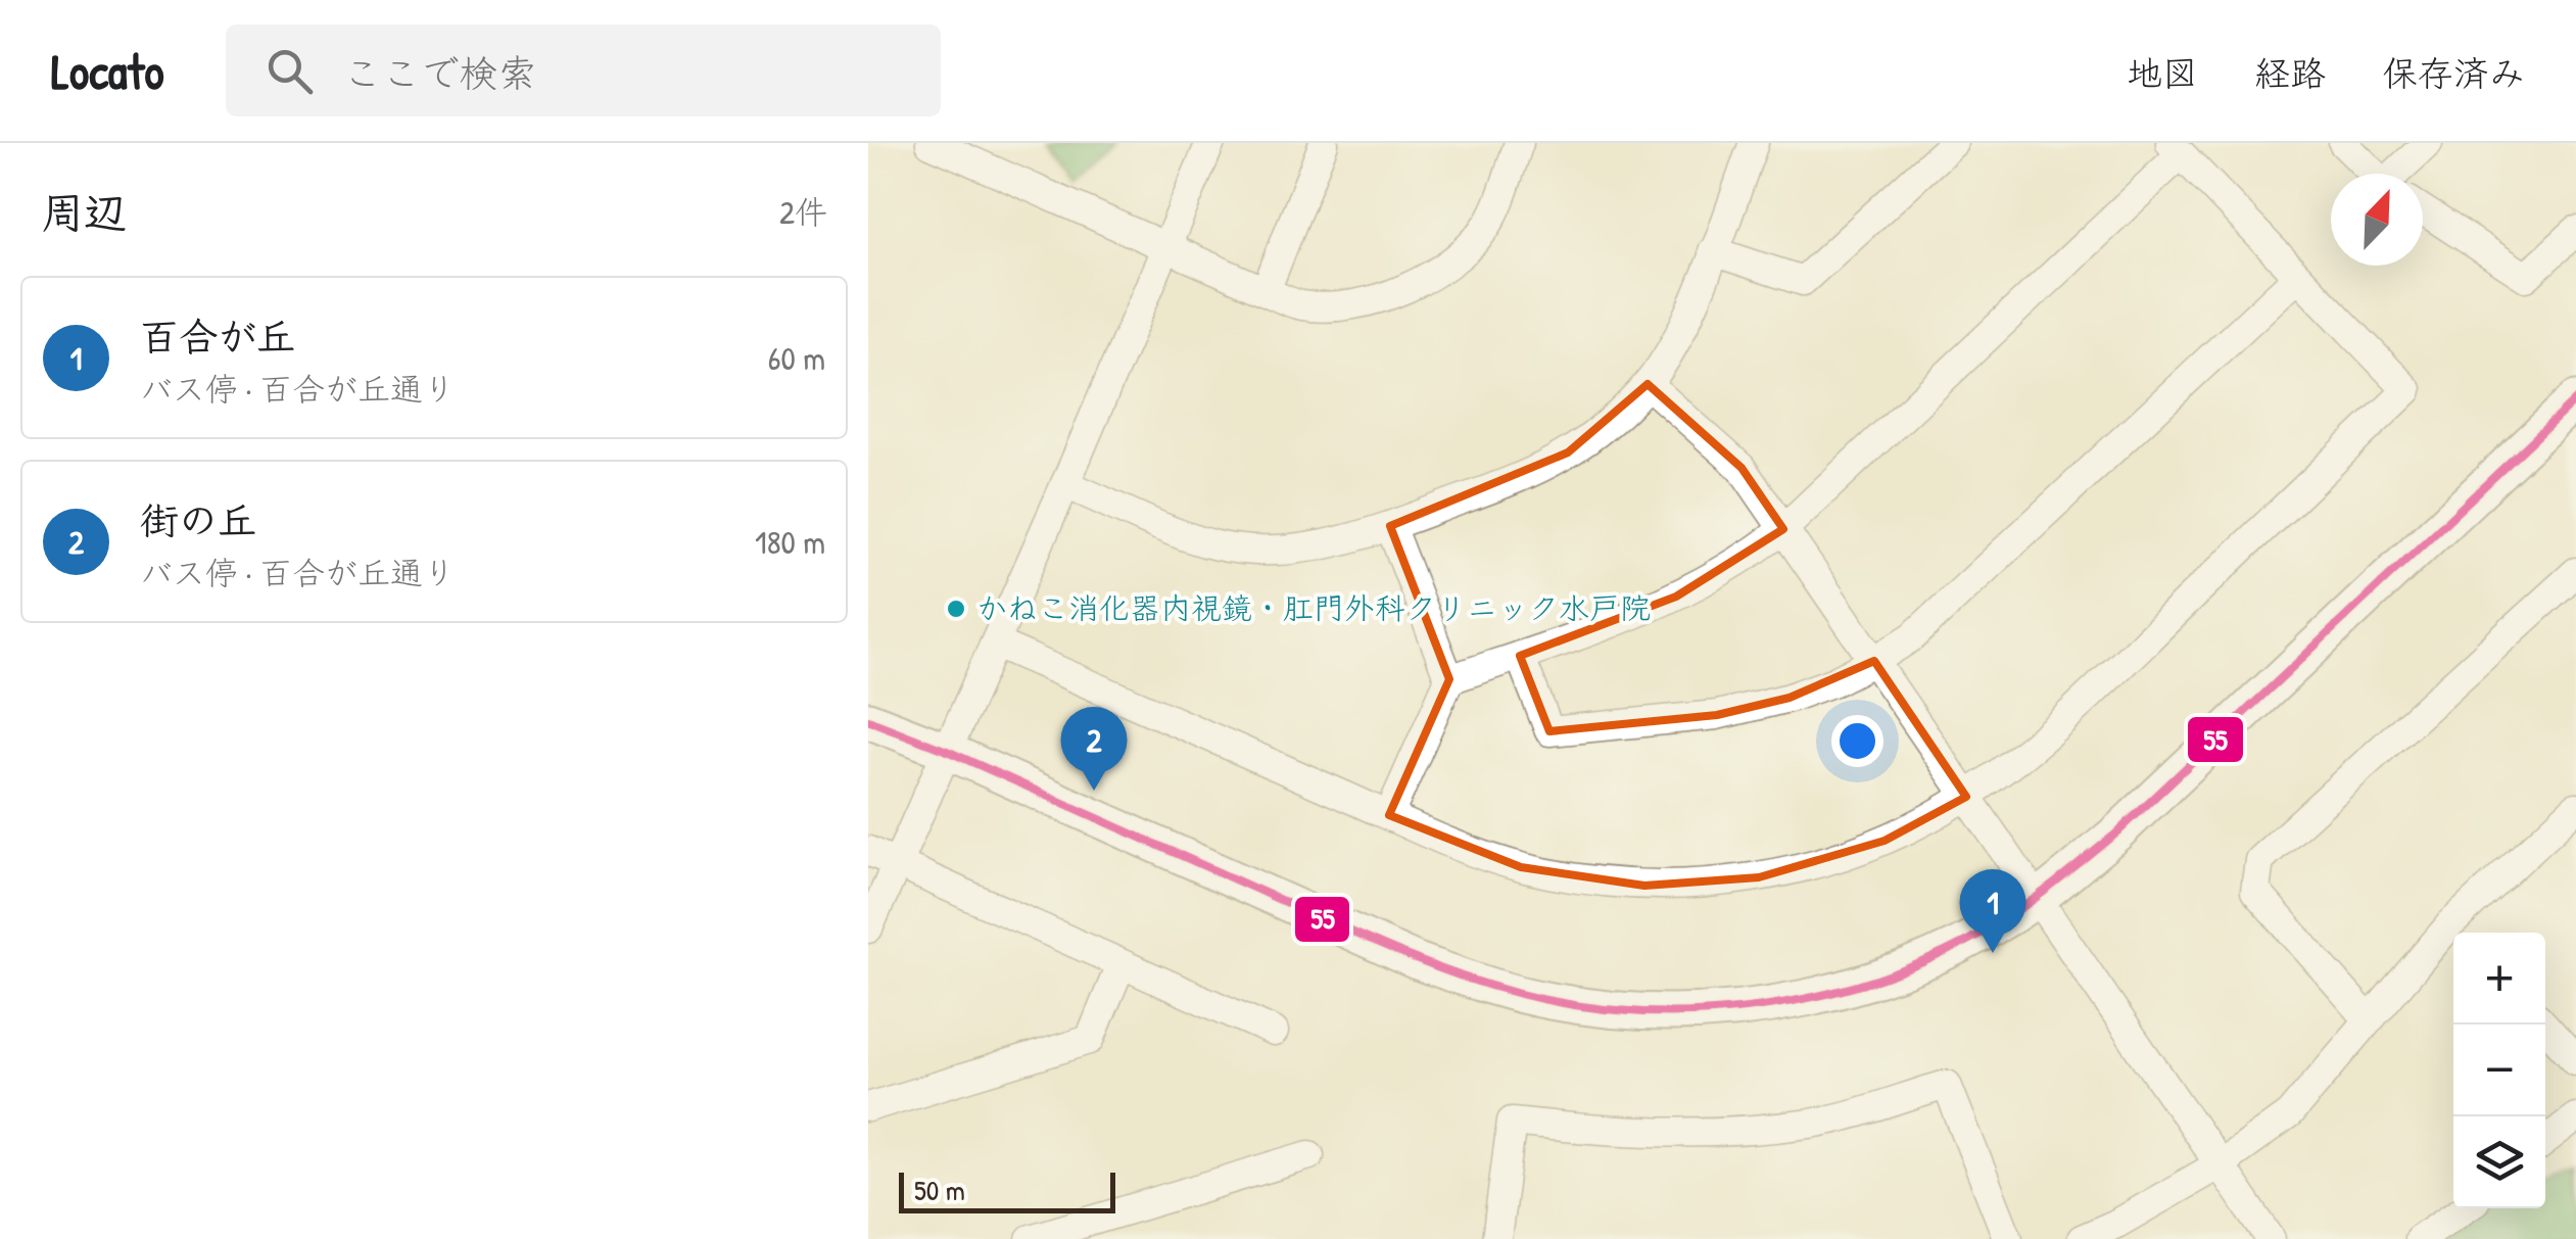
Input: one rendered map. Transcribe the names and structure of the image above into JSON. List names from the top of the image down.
{
  "places": ["かねこ消化器内視鏡・肛門外科クリニック水戸院"],
  "lines": ["transit line 55"],
  "scale_bar": "50 m",
  "north": "top right",
  "page": {
    "header": "Locato",
    "search": "ここで検索",
    "nav": ["地図", "経路", "保存済み"],
    "heading": ["周辺", "2件"],
    "list": [
      {
        "mark": "1",
        "name": "百合が丘",
        "note": "バス停 · 百合が丘通り",
        "value": "60 m"
      },
      {
        "mark": "2",
        "name": "街の丘",
        "note": "バス停 · 百合が丘通り",
        "value": "180 m"
      }
    ],
    "pins": ["2", "1"],
    "map_buttons": ["+", "−"],
    "scale": "50 m"
  }
}
